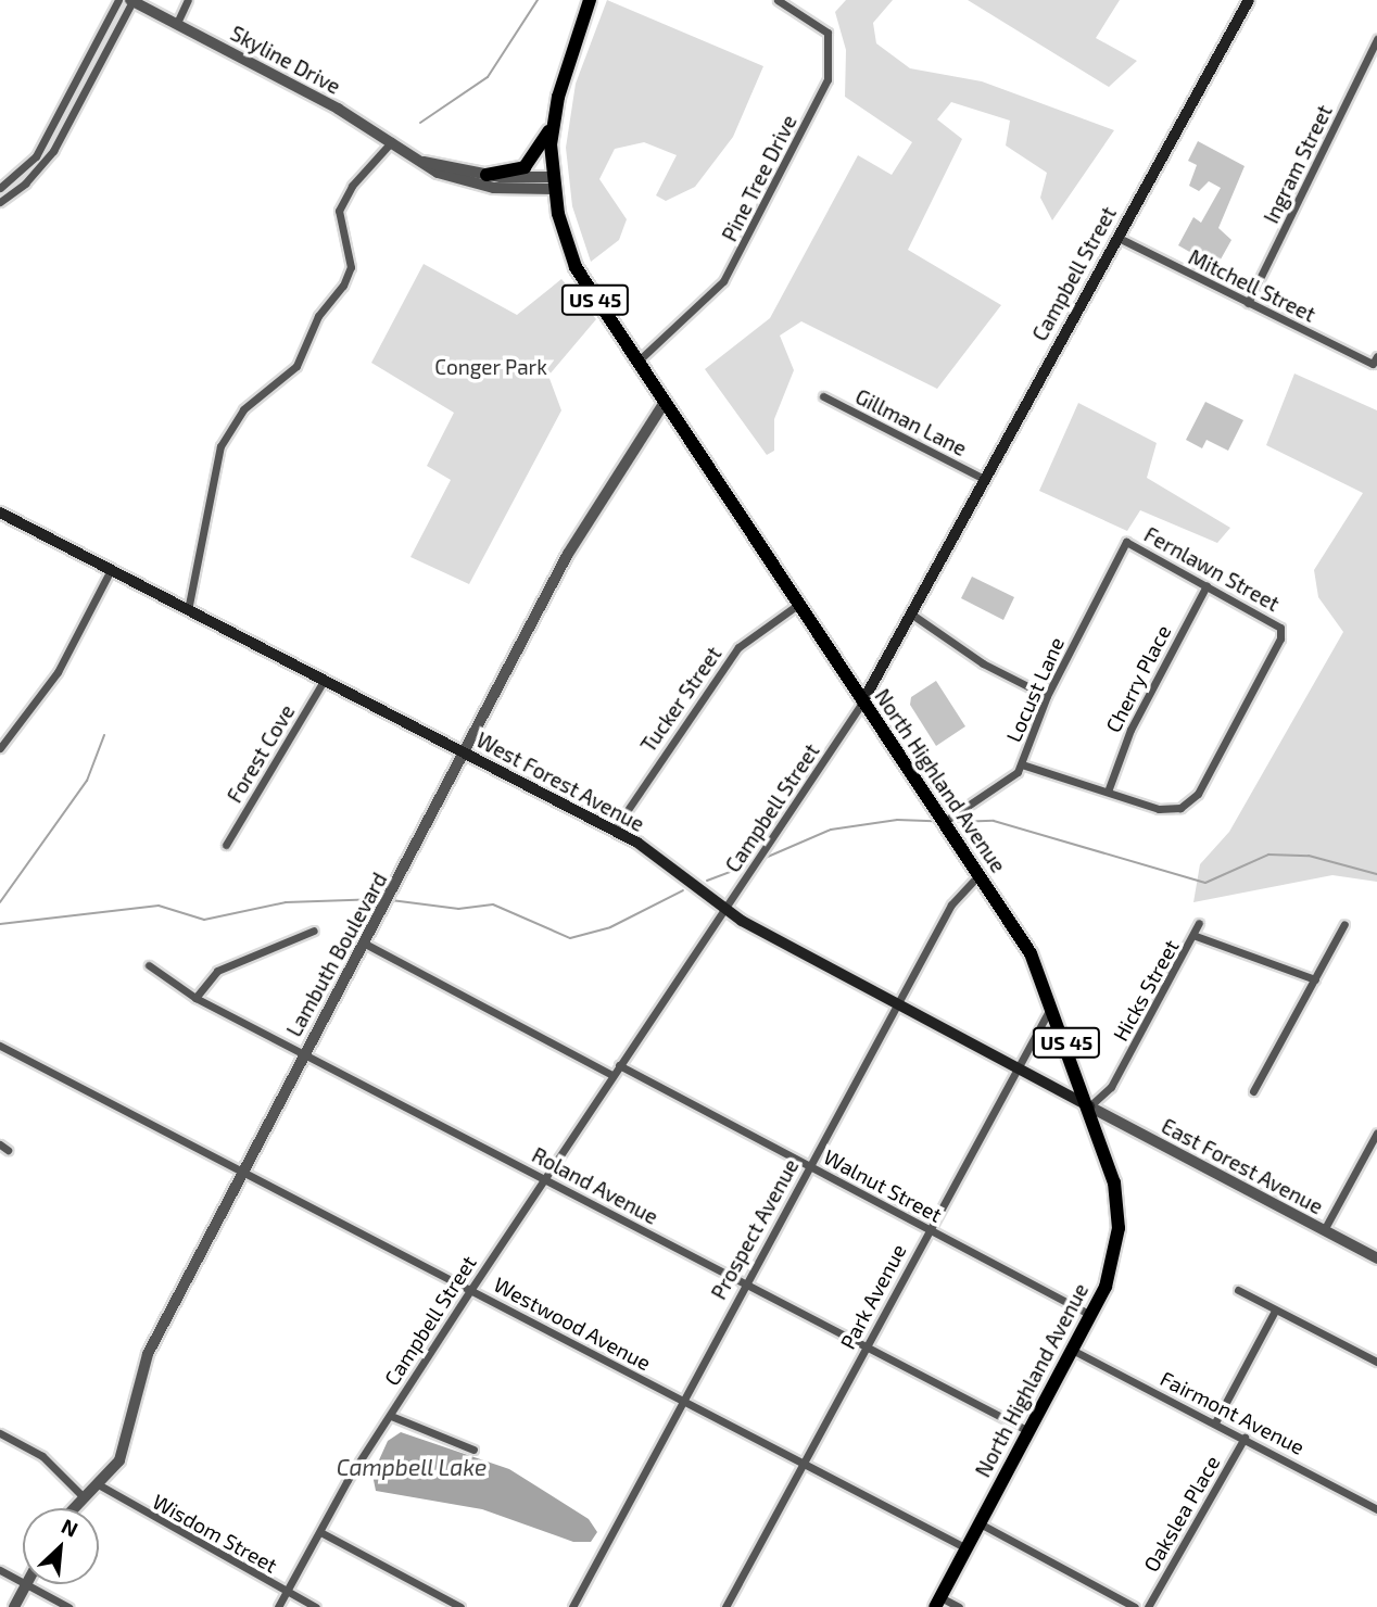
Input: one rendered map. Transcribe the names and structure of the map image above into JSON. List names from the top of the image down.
{
  "streets": {
    "main road": [
      "Campbell Street",
      "US 45",
      "North Highland Avenue",
      "West Forest Avenue"
    ],
    "street": [
      "Skyline Drive",
      "Ingram Street",
      "Pine Tree Drive",
      "Mitchell Street",
      "Gillman Lane",
      "Fernlawn Street",
      "Cherry Place",
      "Locust Lane",
      "Tucker Street",
      "Forest Cove",
      "Lambuth Boulevard",
      "Hicks Street",
      "East Forest Avenue",
      "Roland Avenue",
      "Walnut Street",
      "Prospect Avenue",
      "Park Avenue",
      "Westwood Avenue",
      "Fairmont Avenue",
      "Oakslea Place",
      "Wisdom Street"
    ]
  },
  "crossings": [
    ["Skyline Drive", "North Highland Avenue"],
    ["Ingram Street", "Mitchell Street"],
    ["Pine Tree Drive", "North Highland Avenue"],
    ["Campbell Street", "Mitchell Street"],
    ["Campbell Street", "Gillman Lane"],
    ["Campbell Street", "North Highland Avenue"],
    ["Campbell Street", "West Forest Avenue"],
    ["Campbell Street", "Roland Avenue"],
    ["Campbell Street", "Walnut Street"],
    ["Campbell Street", "Westwood Avenue"],
    ["Campbell Street", "Wisdom Street"],
    ["Fernlawn Street", "Cherry Place"],
    ["Fernlawn Street", "Locust Lane"],
    ["Locust Lane", "North Highland Avenue"],
    ["Tucker Street", "North Highland Avenue"],
    ["Tucker Street", "West Forest Avenue"],
    ["Forest Cove", "West Forest Avenue"],
    ["North Highland Avenue", "West Forest Avenue"],
    ["North Highland Avenue", "Lambuth Boulevard"],
    ["North Highland Avenue", "Hicks Street"],
    ["North Highland Avenue", "East Forest Avenue"],
    ["North Highland Avenue", "Roland Avenue"],
    ["North Highland Avenue", "Walnut Street"],
    ["North Highland Avenue", "Prospect Avenue"],
    ["North Highland Avenue", "Park Avenue"],
    ["North Highland Avenue", "Westwood Avenue"],
    ["North Highland Avenue", "Fairmont Avenue"],
    ["West Forest Avenue", "Lambuth Boulevard"],
    ["West Forest Avenue", "Hicks Street"],
    ["West Forest Avenue", "East Forest Avenue"],
    ["West Forest Avenue", "Prospect Avenue"],
    ["West Forest Avenue", "Park Avenue"],
    ["Lambuth Boulevard", "Roland Avenue"],
    ["Lambuth Boulevard", "Westwood Avenue"],
    ["Lambuth Boulevard", "Wisdom Street"],
    ["Hicks Street", "East Forest Avenue"],
    ["Roland Avenue", "Prospect Avenue"],
    ["Roland Avenue", "Park Avenue"],
    ["Walnut Street", "Prospect Avenue"],
    ["Walnut Street", "Park Avenue"],
    ["Prospect Avenue", "Westwood Avenue"],
    ["Park Avenue", "Westwood Avenue"],
    ["Fairmont Avenue", "Oakslea Place"]
  ],
  "water": ["Campbell Lake"],
  "parks": ["Conger Park"],
  "north": "top right"
}
